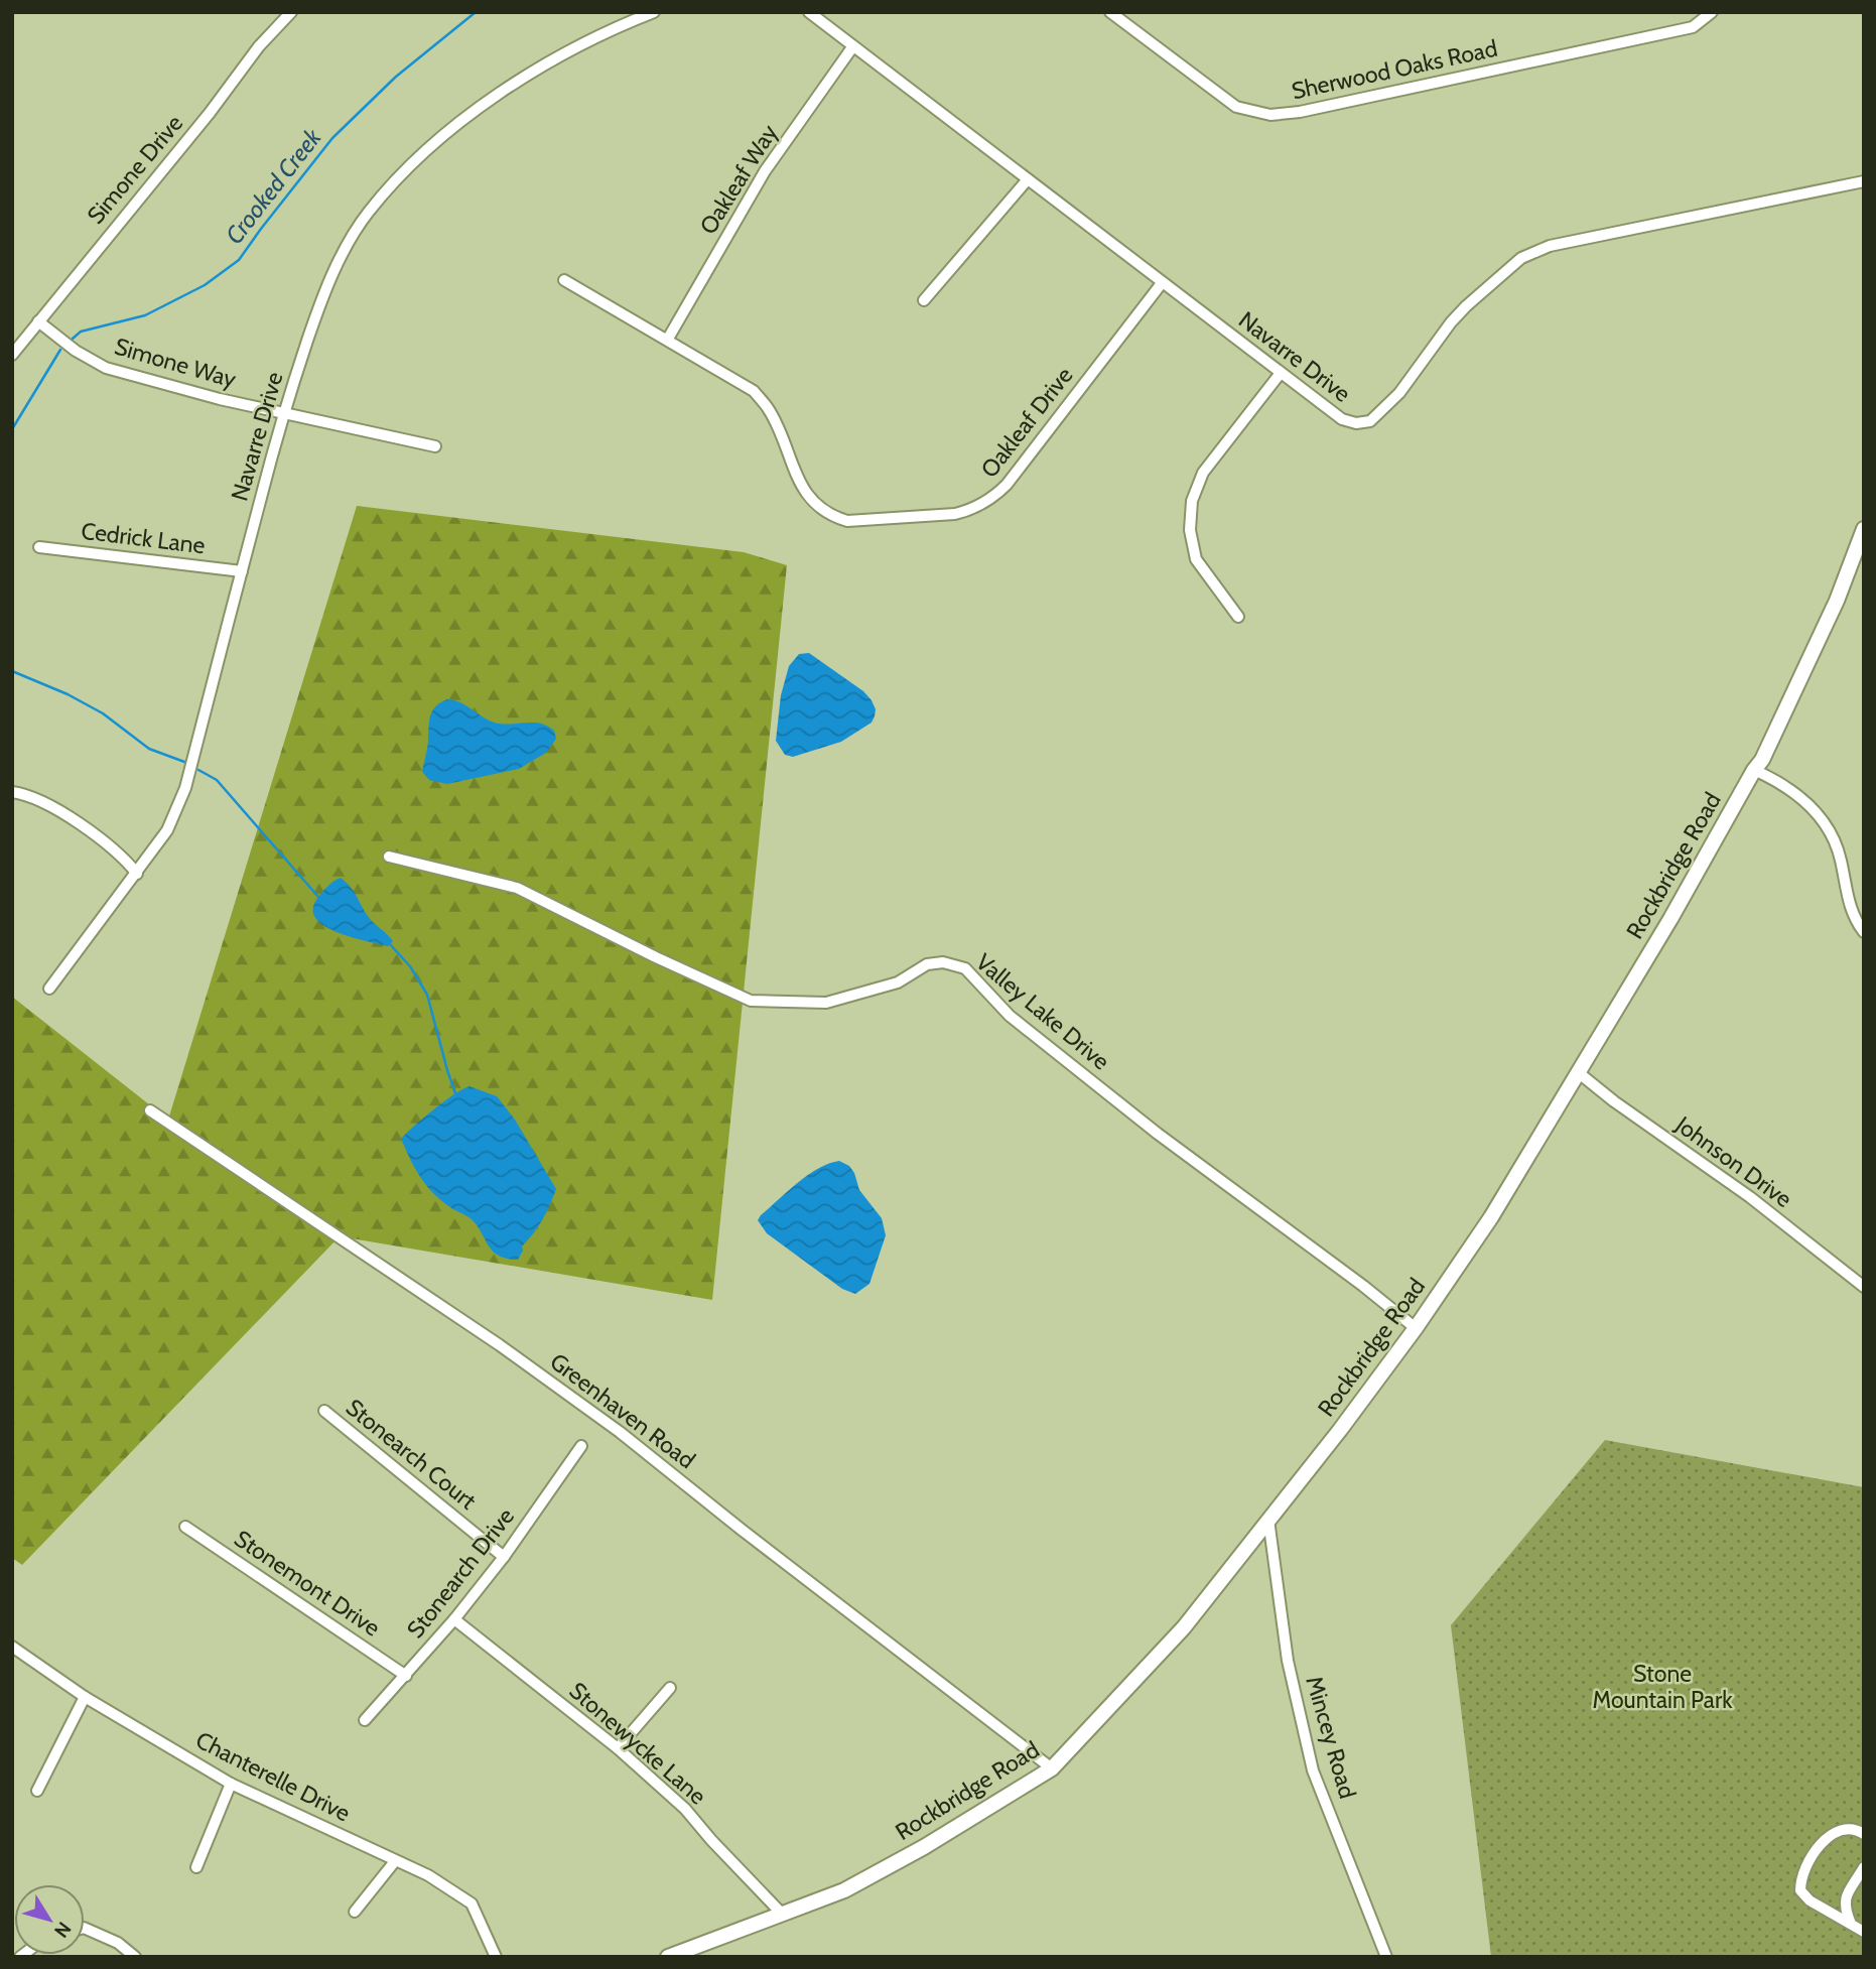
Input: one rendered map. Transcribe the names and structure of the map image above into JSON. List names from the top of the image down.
{
  "streets": {
    "main road": ["Rockbridge Road"],
    "street": [
      "Sherwood Oaks Road",
      "Simone Drive",
      "Oakleaf Way",
      "Navarre Drive",
      "Simone Way",
      "Oakleaf Drive",
      "Cedrick Lane",
      "Valley Lake Drive",
      "Johnson Drive",
      "Greenhaven Road",
      "Stonearch Court",
      "Stonearch Drive",
      "Stonemont Drive",
      "Mincey Road",
      "Stonewycke Lane",
      "Chanterelle Drive"
    ]
  },
  "crossings": [
    ["Simone Drive", "Simone Way"],
    ["Oakleaf Way", "Navarre Drive"],
    ["Oakleaf Way", "Oakleaf Drive"],
    ["Navarre Drive", "Simone Way"],
    ["Navarre Drive", "Oakleaf Drive"],
    ["Navarre Drive", "Cedrick Lane"],
    ["Rockbridge Road", "Valley Lake Drive"],
    ["Rockbridge Road", "Johnson Drive"],
    ["Rockbridge Road", "Greenhaven Road"],
    ["Rockbridge Road", "Mincey Road"],
    ["Rockbridge Road", "Stonewycke Lane"],
    ["Stonearch Court", "Stonearch Drive"],
    ["Stonearch Drive", "Stonemont Drive"],
    ["Stonearch Drive", "Stonewycke Lane"]
  ],
  "water": ["Crooked Creek"],
  "parks": ["Stone Mountain Park"],
  "north": "bottom right"
}
